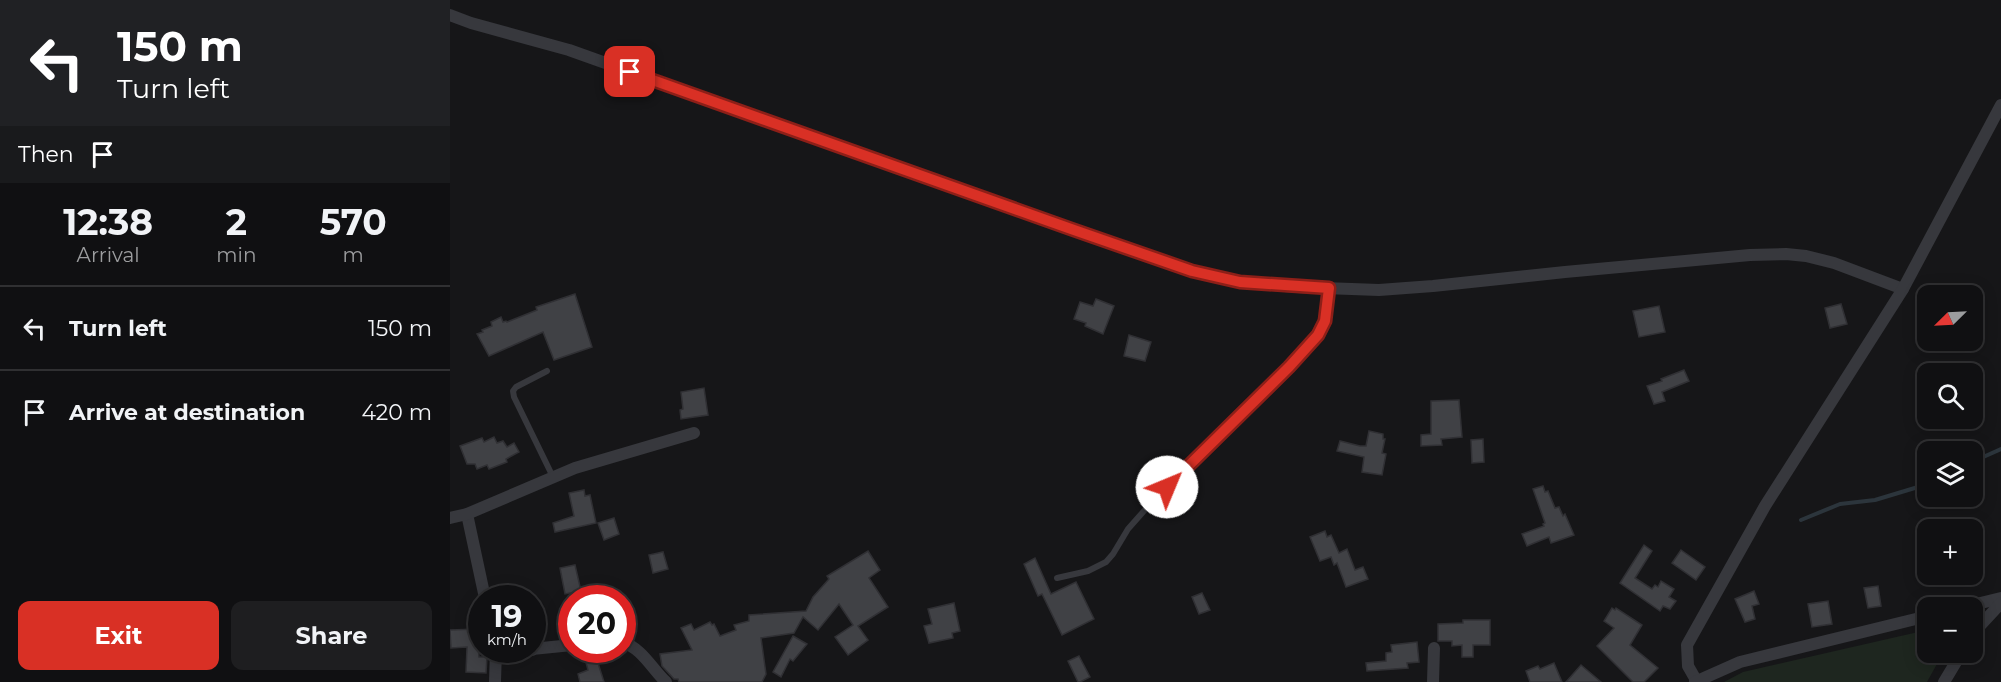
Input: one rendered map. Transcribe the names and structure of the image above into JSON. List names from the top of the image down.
{
  "north": "bottom left",
  "page": {
    "turn": ["150 m", "Turn left"],
    "then": "Then",
    "eta": [
      "12:38",
      "Arrival",
      "2",
      "min",
      "570",
      "m"
    ],
    "list": [
      {
        "name": "Turn left",
        "value": "150 m"
      },
      {
        "name": "Arrive at destination",
        "value": "420 m"
      }
    ],
    "map_buttons": ["+", "−"],
    "speed": "19 km/h",
    "limit": "20",
    "buttons": ["Exit", "Share"]
  }
}
